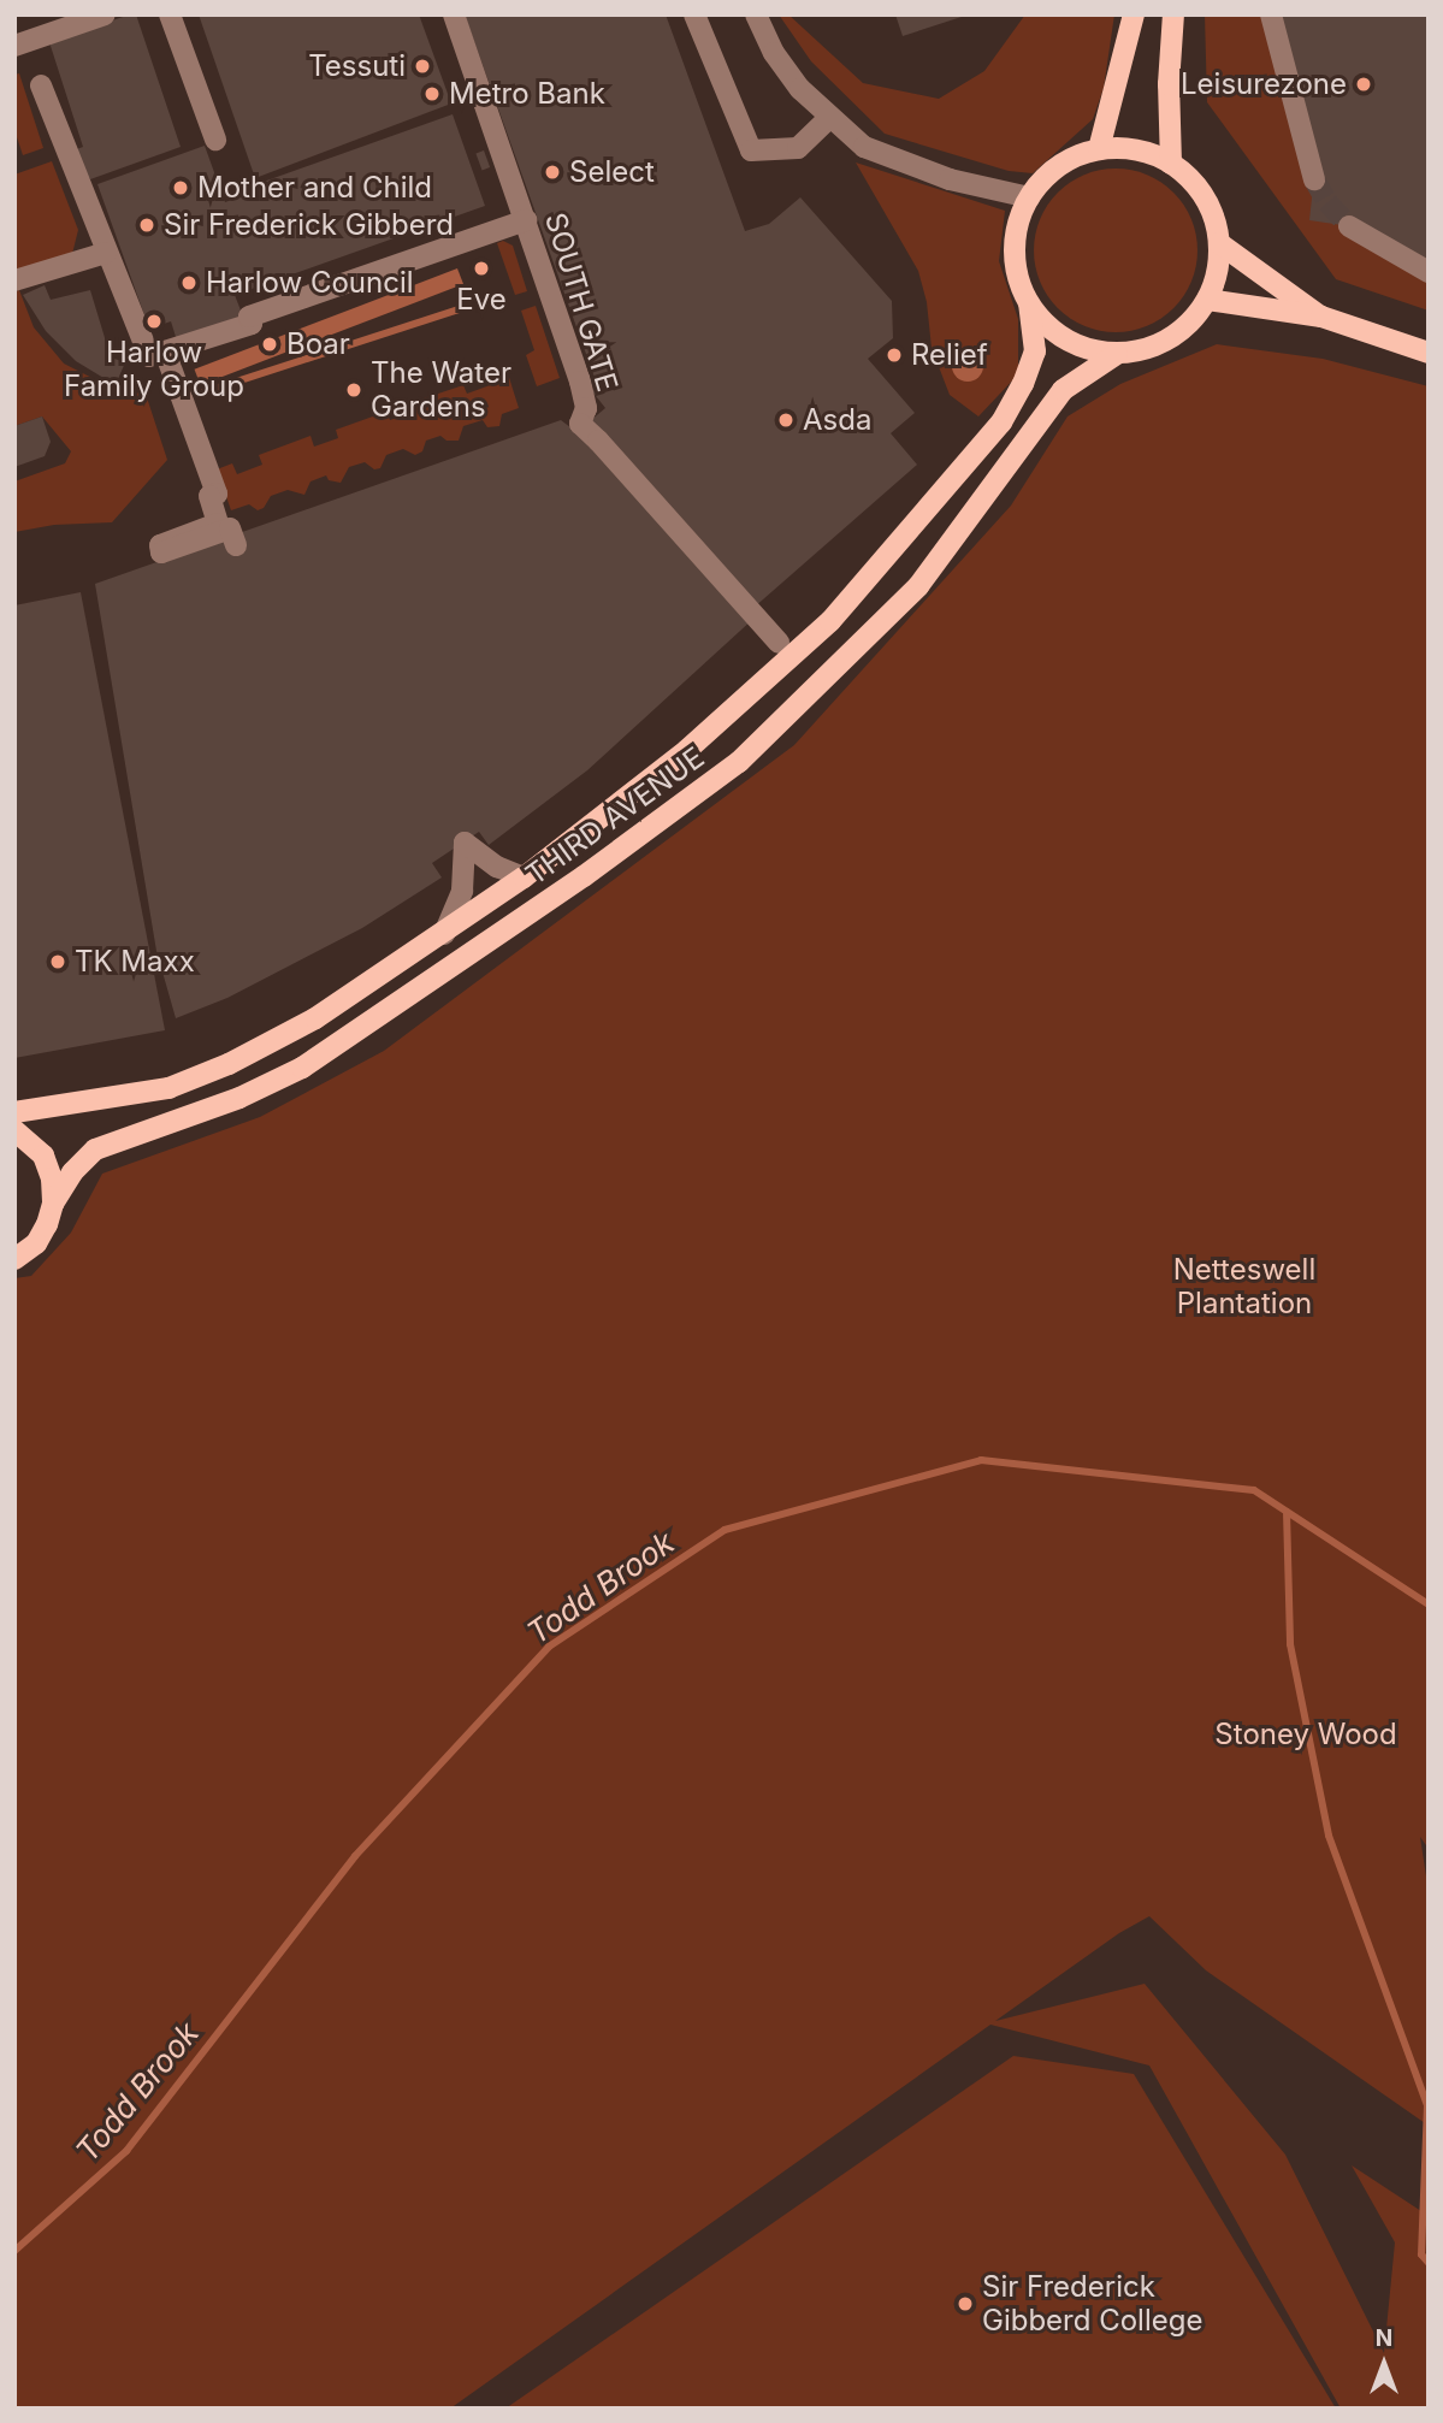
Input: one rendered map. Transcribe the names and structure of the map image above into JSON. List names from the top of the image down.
{
  "streets": {
    "main road": ["THIRD AVENUE"],
    "street": ["SOUTH GATE"]
  },
  "water": ["Todd Brook"],
  "parks": ["Netteswell Plantation", "Stoney Wood"],
  "places": [
    "Tessuti",
    "Leisurezone",
    "Metro Bank",
    "Select",
    "Mother and Child",
    "Sir Frederick Gibberd",
    "Eve",
    "Harlow Council",
    "Harlow Family Group",
    "Boar",
    "Relief",
    "The Water Gardens",
    "Asda",
    "TK Maxx",
    "Sir Frederick Gibberd College"
  ],
  "north": "top"
}
